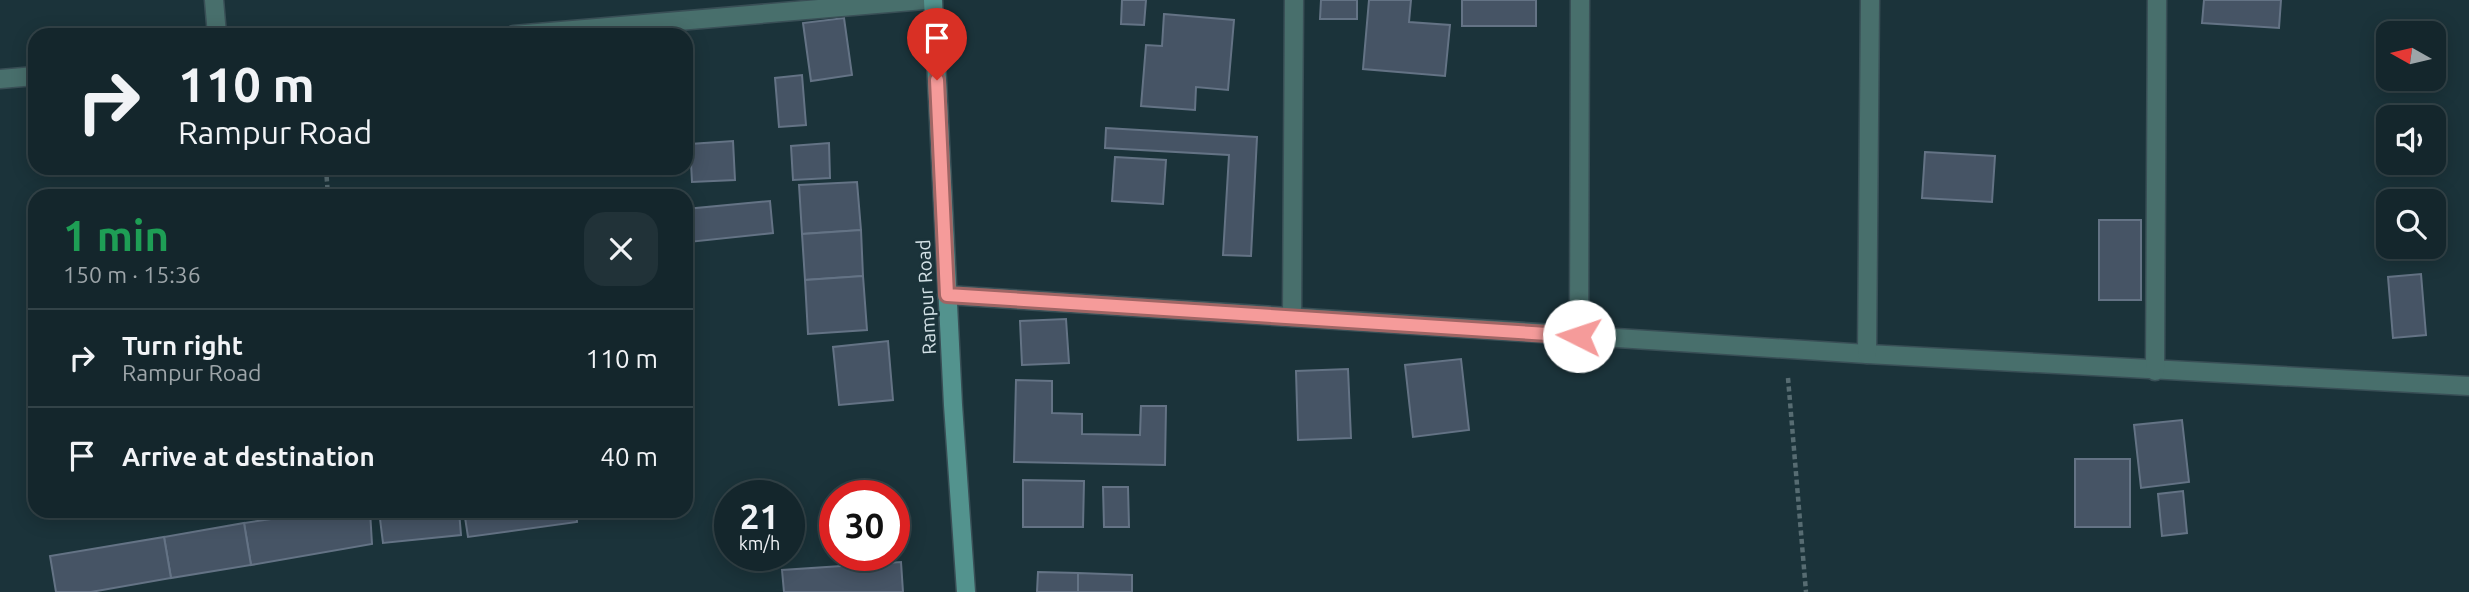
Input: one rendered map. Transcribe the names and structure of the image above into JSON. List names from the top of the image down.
{
  "streets": {
    "main road": ["Rampur Road"]
  },
  "north": "left",
  "page": {
    "turn": ["110 m", "Rampur Road"],
    "heading": ["1 min", "150 m · 15:36"],
    "list": [
      {
        "name": "Turn right",
        "note": "Rampur Road",
        "value": "110 m"
      },
      {
        "name": "Arrive at destination",
        "value": "40 m"
      }
    ],
    "speed": "21 km/h",
    "limit": "30"
  }
}
